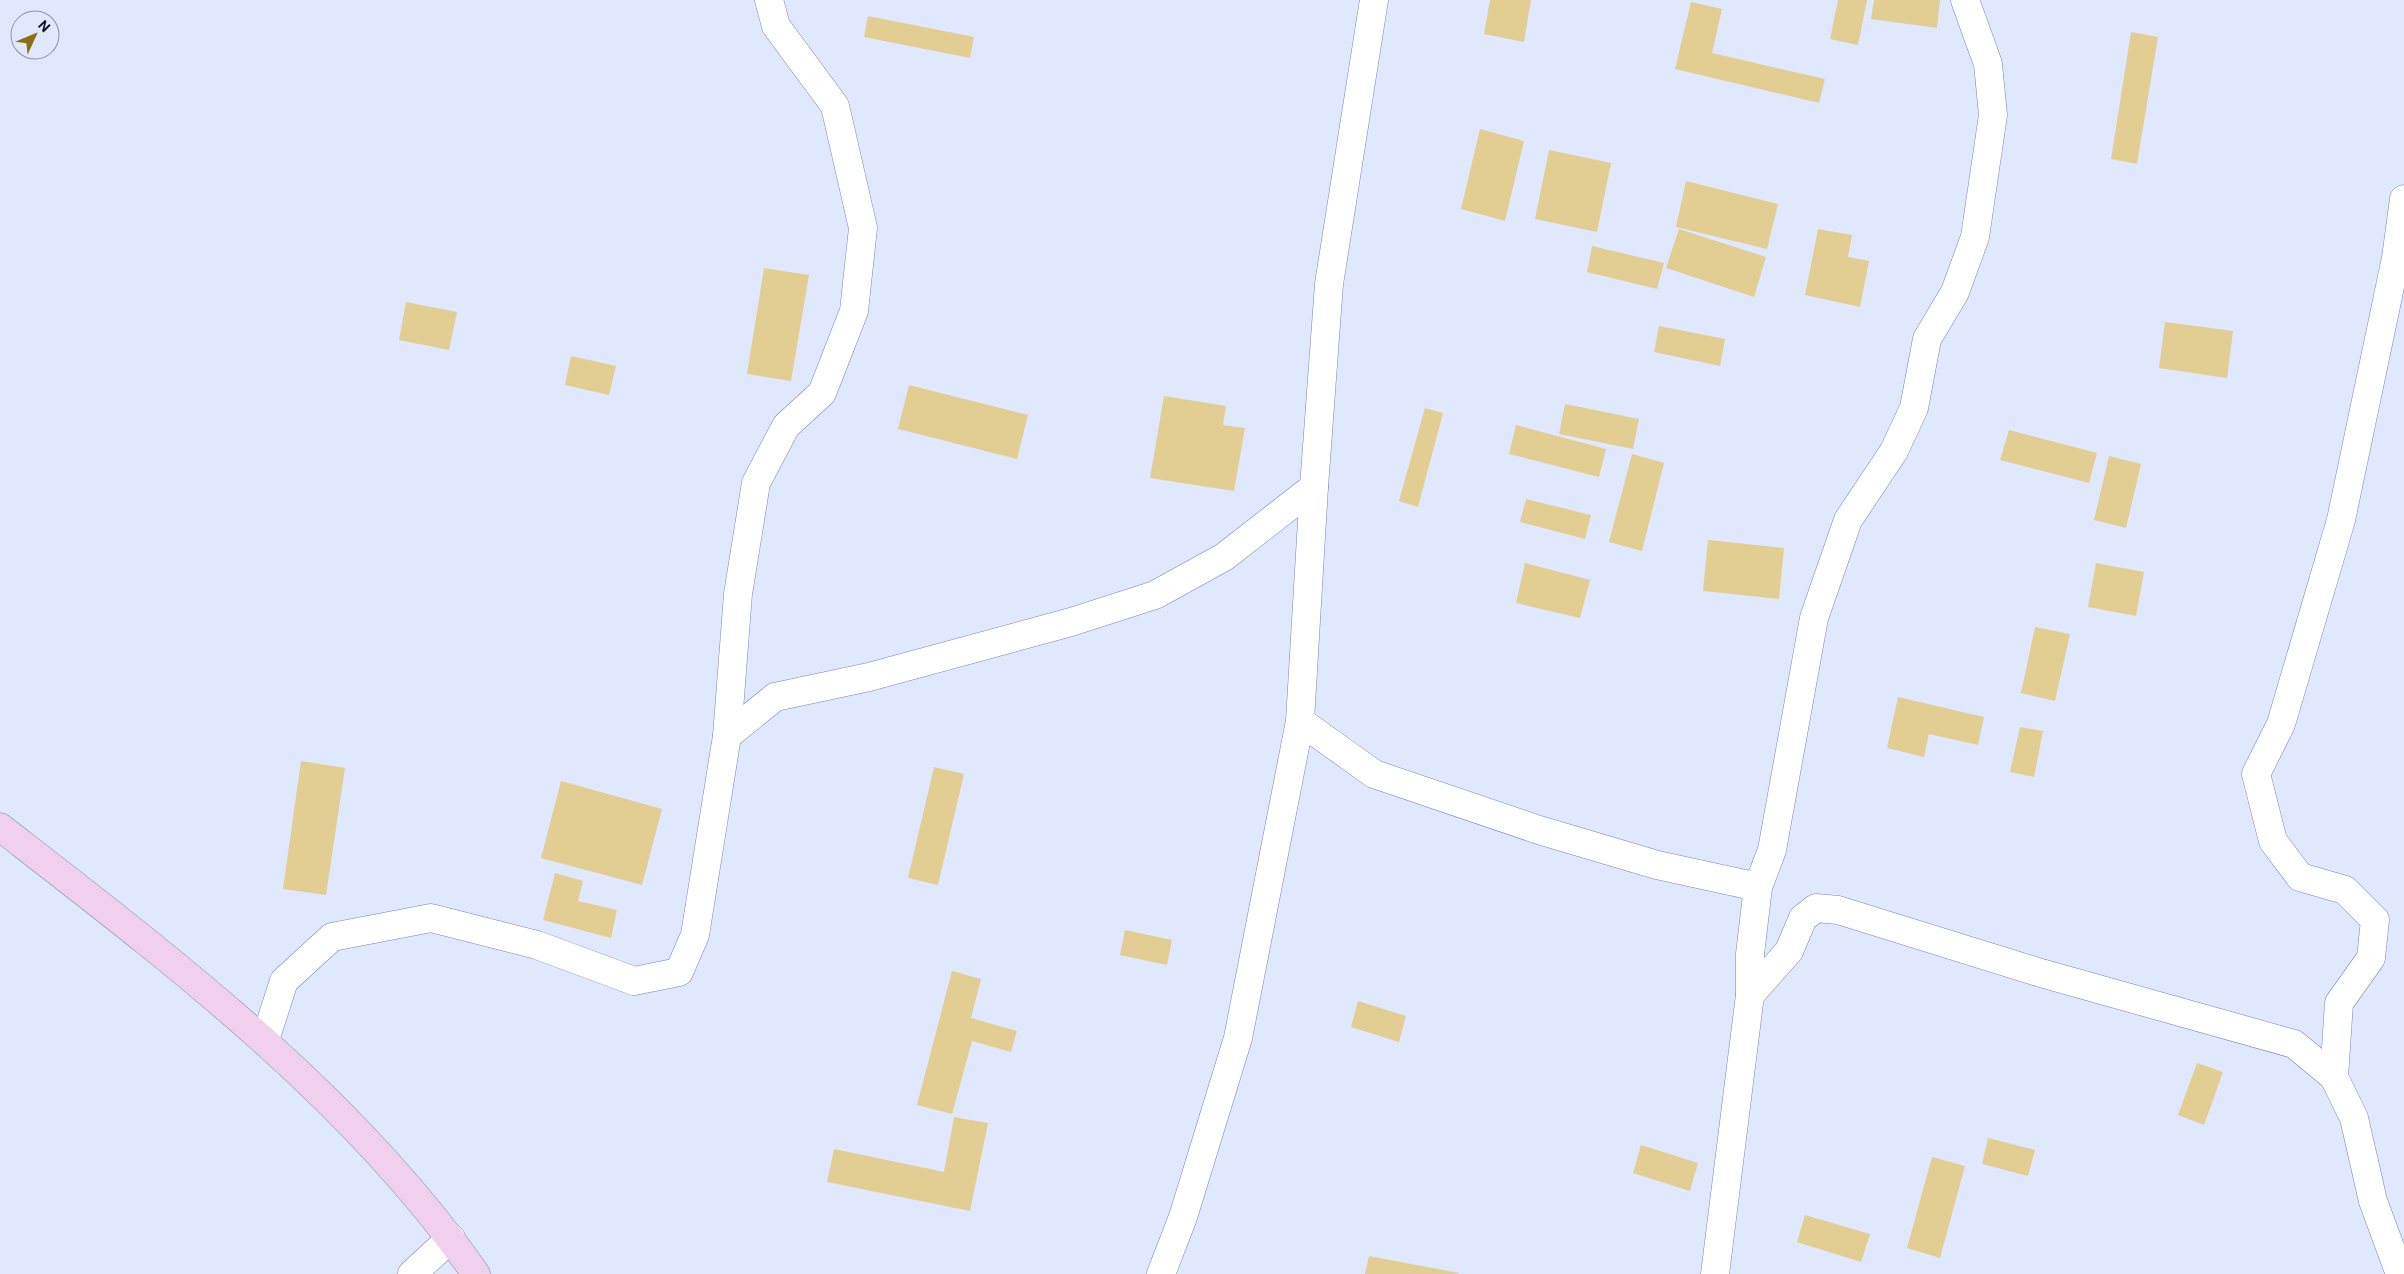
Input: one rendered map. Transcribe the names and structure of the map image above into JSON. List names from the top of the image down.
{
  "north": "top right"
}
